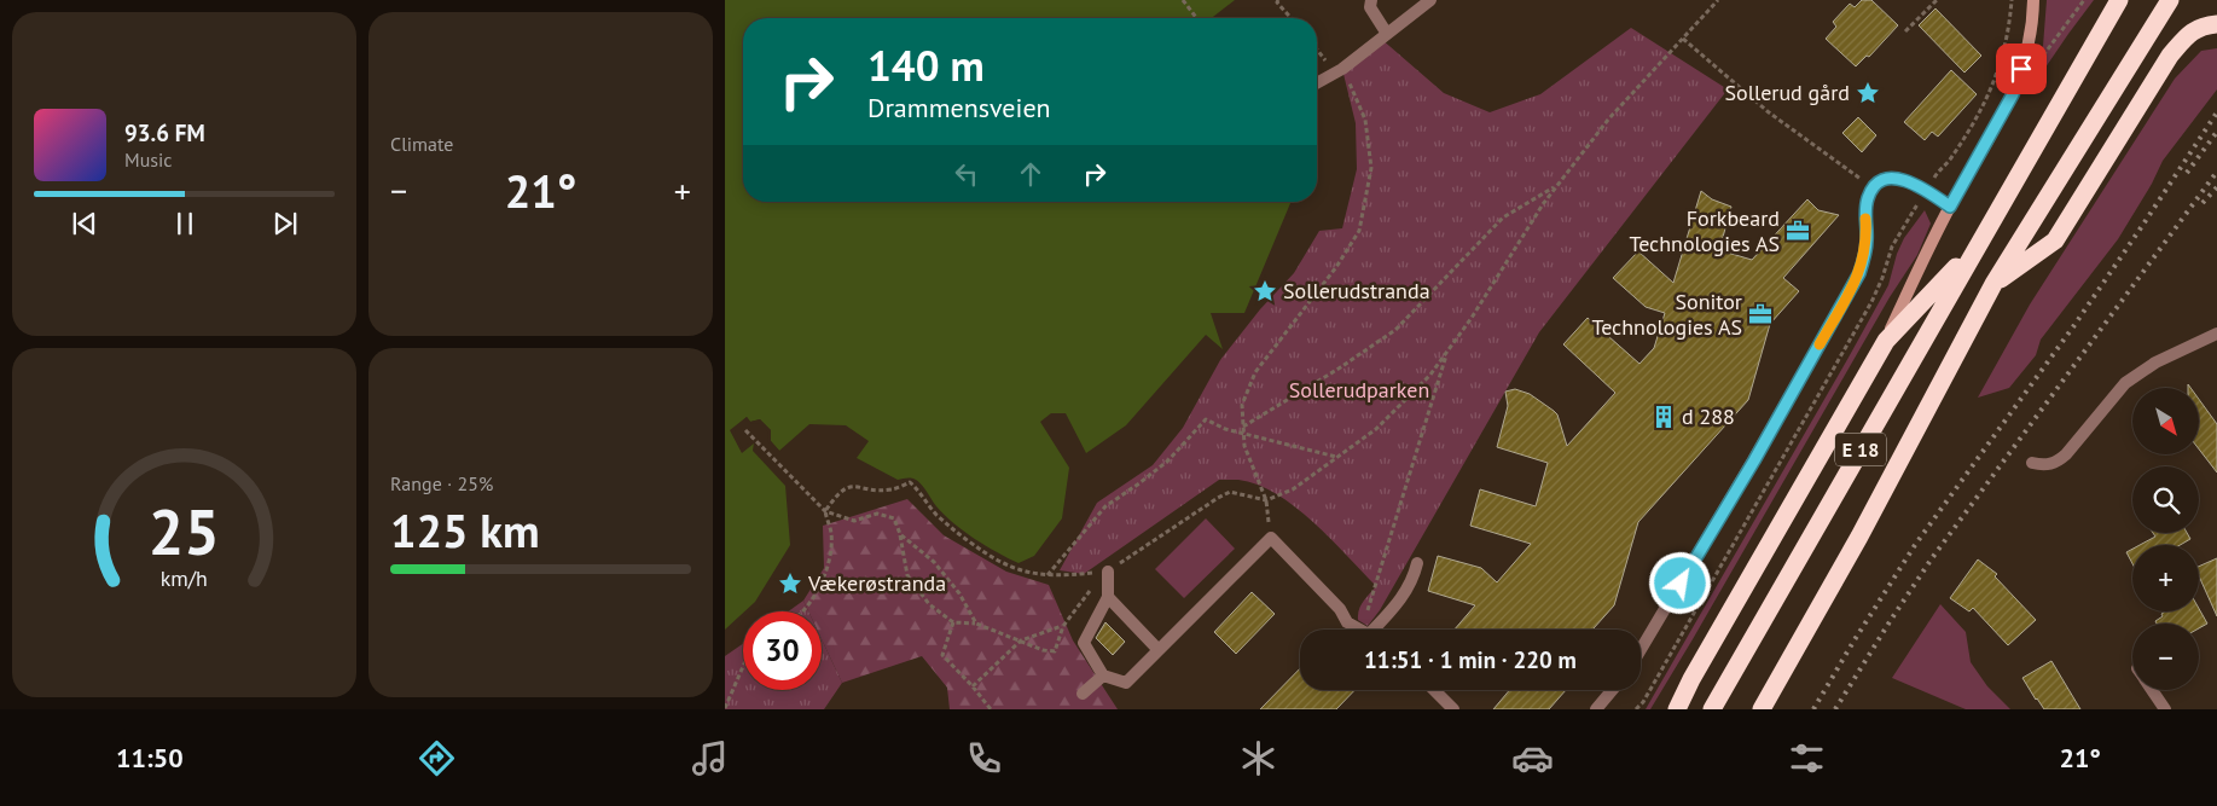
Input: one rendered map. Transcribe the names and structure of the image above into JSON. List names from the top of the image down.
{
  "streets": {
    "highway": ["E 18"]
  },
  "parks": ["Sollerudparken"],
  "places": {
    "place": ["Sollerud gård", "Sollerudstranda", "Vækerøstranda"],
    "office": ["Forkbeard Technologies AS", "Sonitor Technologies AS"],
    "building": ["d 288"]
  },
  "north": "bottom right",
  "page": {
    "tile": [
      "Climate",
      ["Range · 25%", "125 km"]
    ],
    "turn": ["140 m", "Drammensveien"],
    "song": ["93.6 FM", "Music"],
    "heat": ["−", "21°", "+"],
    "map_buttons": ["+", "−"],
    "limit": "30",
    "trip": "11:51 · 1 min · 220 m",
    "tabs": ["11:50", "21°"],
    "gauge": ["25", "km/h"]
  }
}
